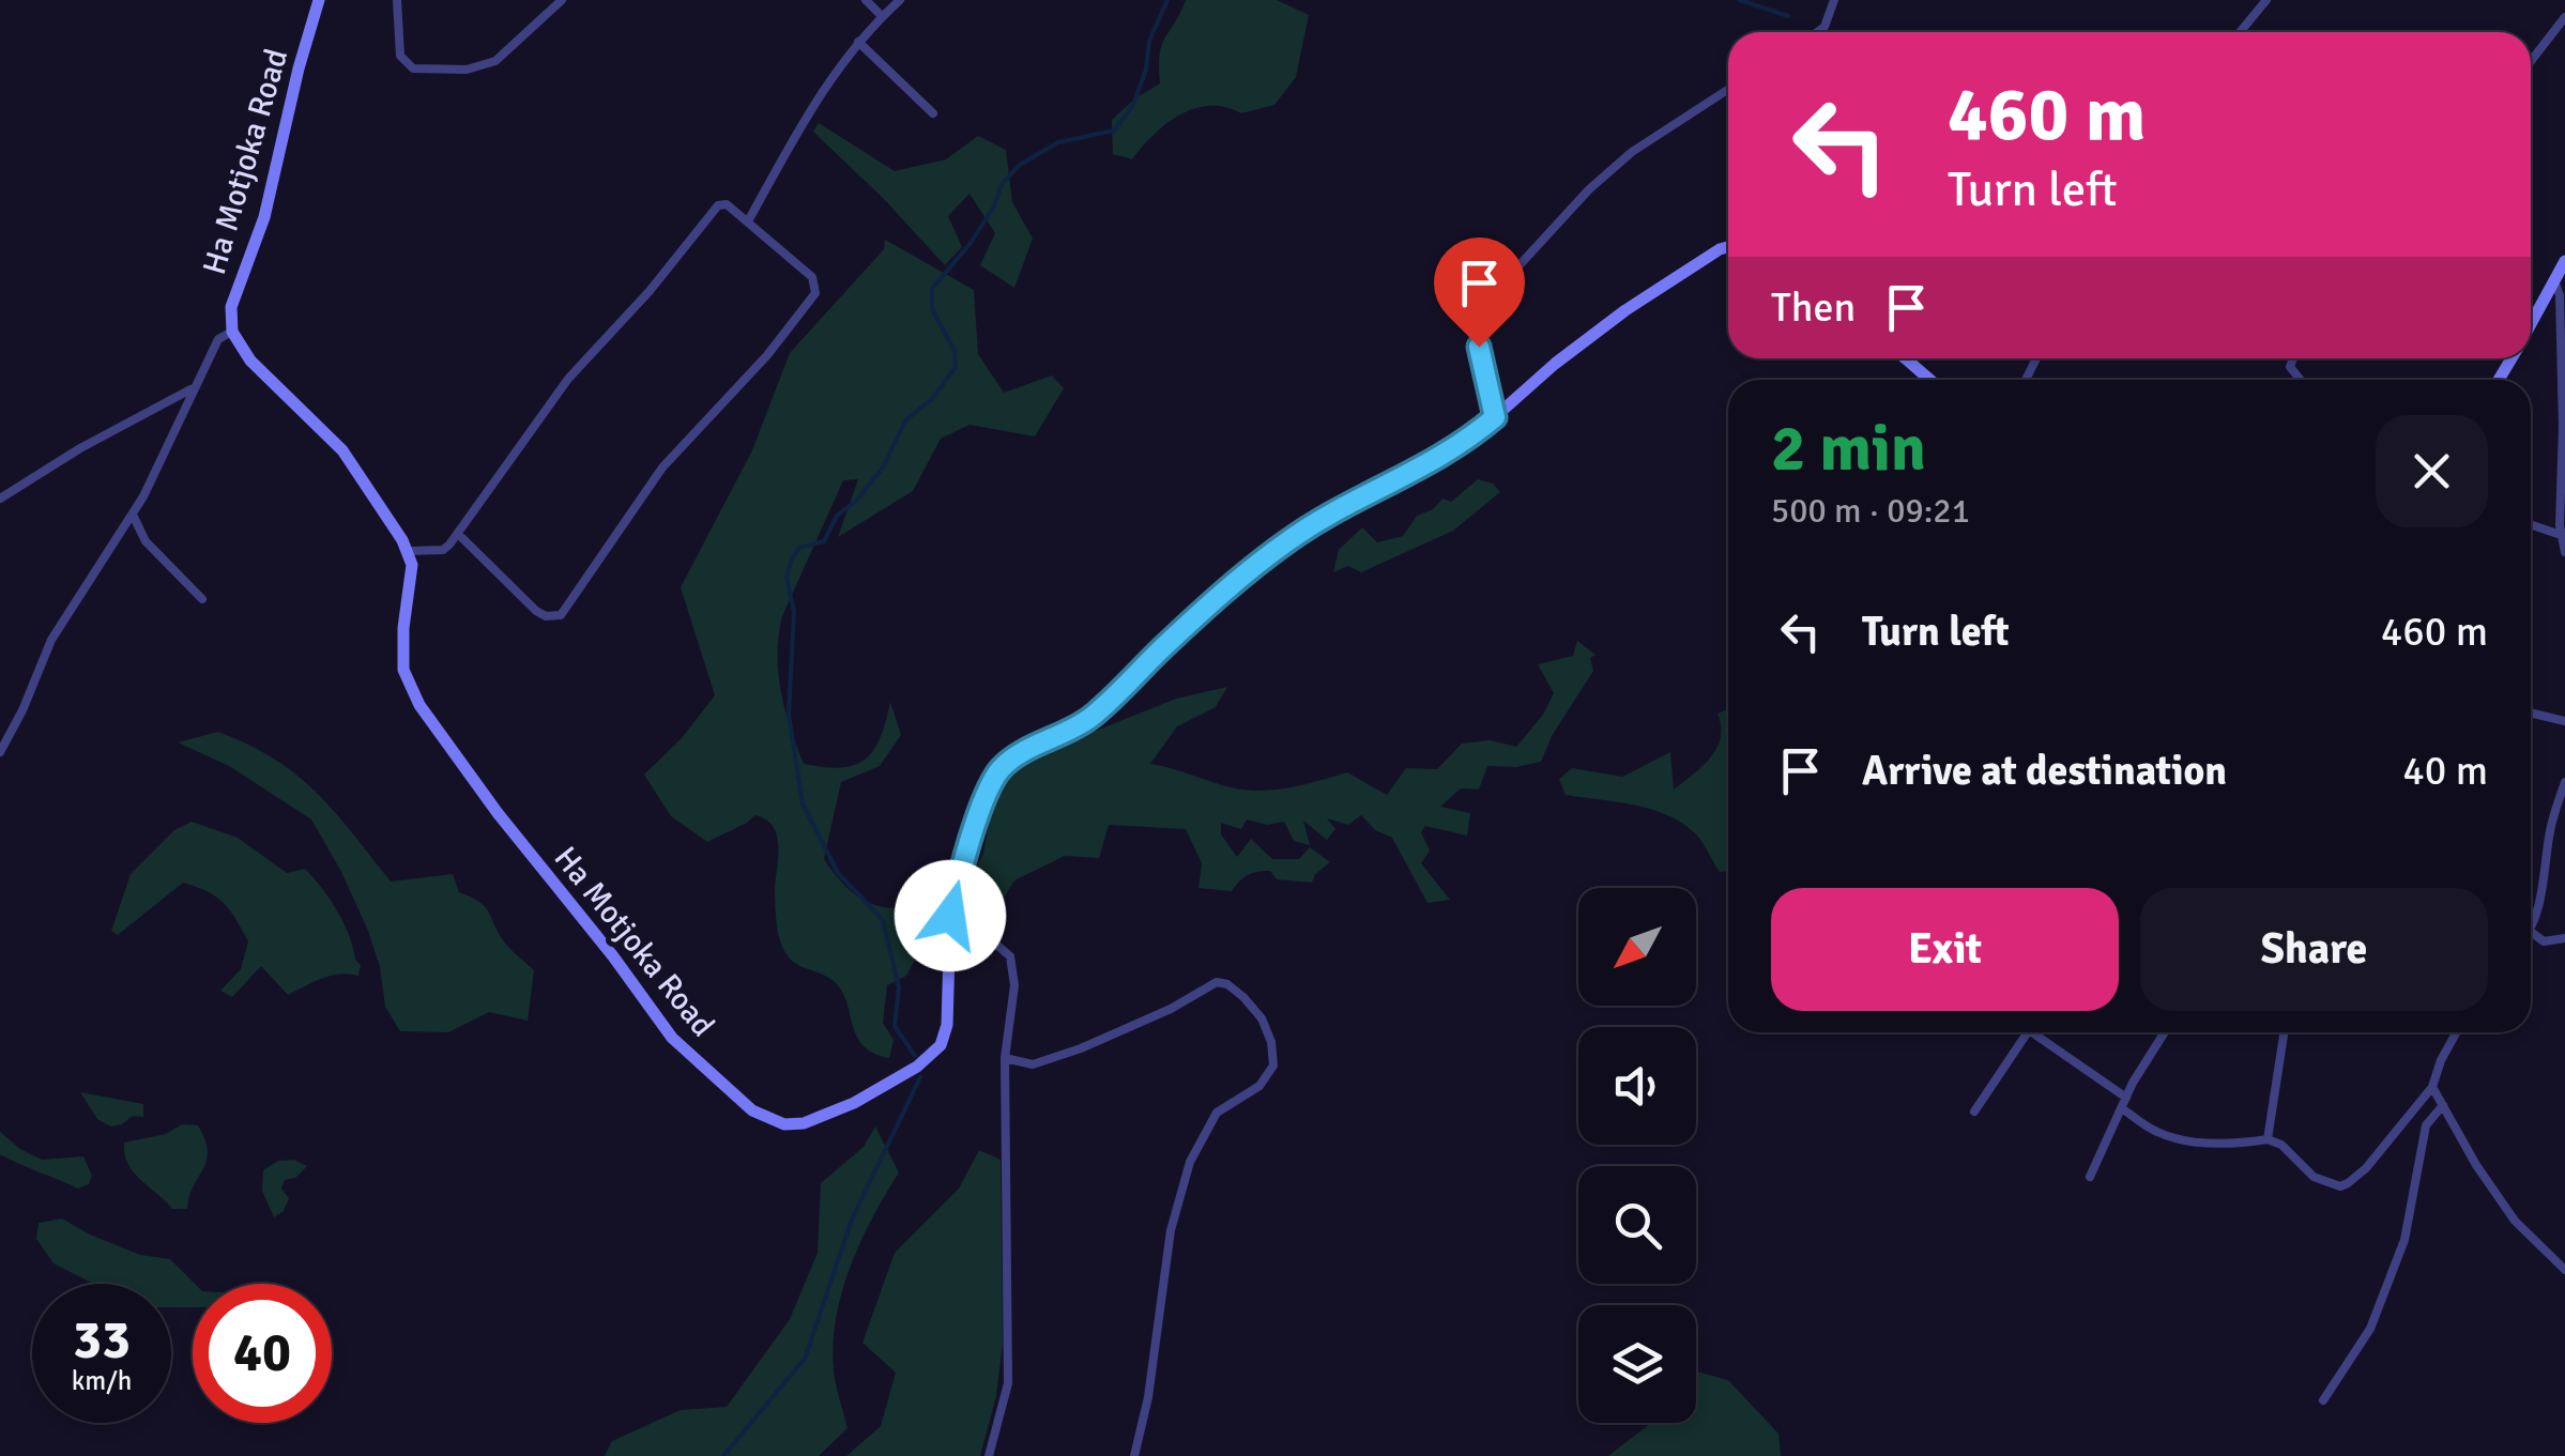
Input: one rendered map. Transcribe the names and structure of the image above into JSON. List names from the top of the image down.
{
  "streets": {
    "street": ["Ha Motjoka Road"]
  },
  "north": "bottom left",
  "page": {
    "turn": ["460 m", "Turn left"],
    "then": "Then",
    "heading": ["2 min", "500 m · 09:21"],
    "list": [
      {
        "name": "Turn left",
        "value": "460 m"
      },
      {
        "name": "Arrive at destination",
        "value": "40 m"
      }
    ],
    "buttons": ["Exit", "Share"],
    "speed": "33 km/h",
    "limit": "40"
  }
}
